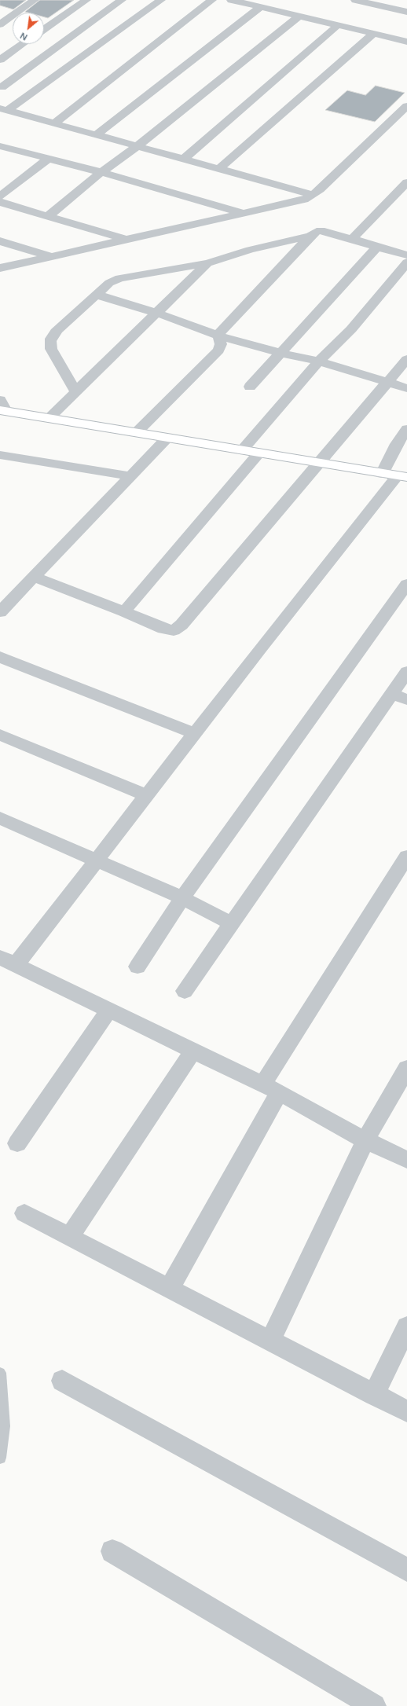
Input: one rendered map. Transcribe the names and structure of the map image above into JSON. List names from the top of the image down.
{
  "north": "bottom left"
}
